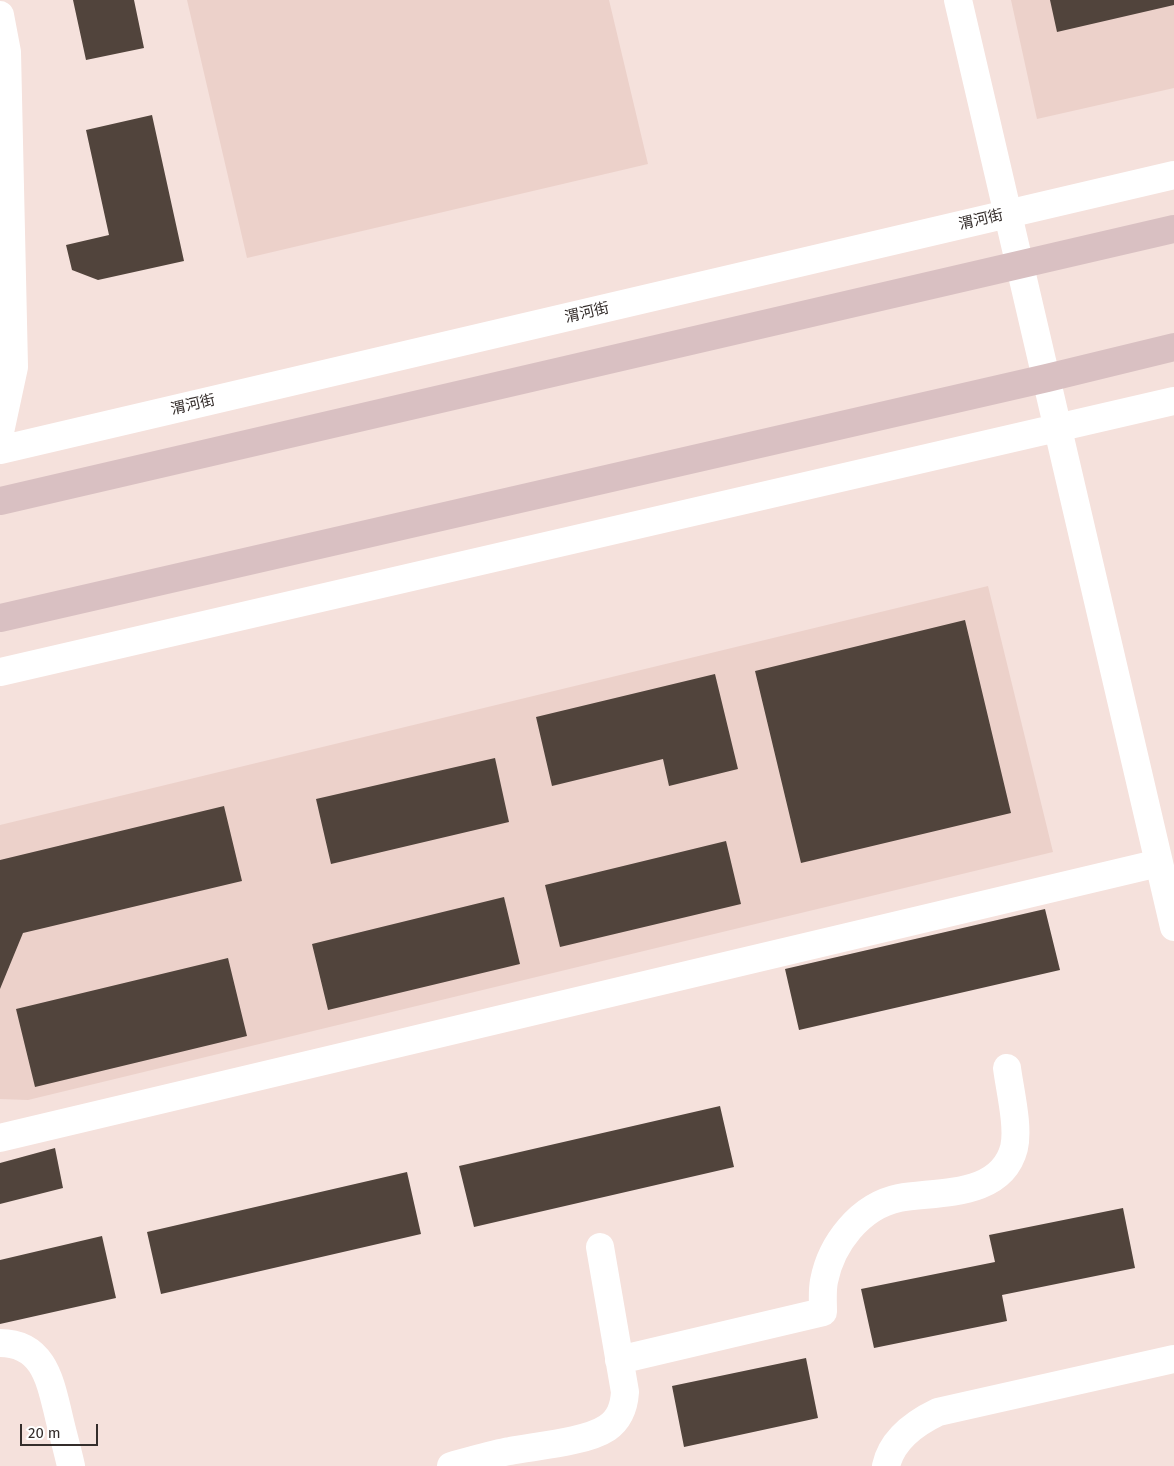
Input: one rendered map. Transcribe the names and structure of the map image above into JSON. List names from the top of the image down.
{
  "streets": {
    "street": ["渭河街"]
  },
  "scale_bar": "20 m"
}
